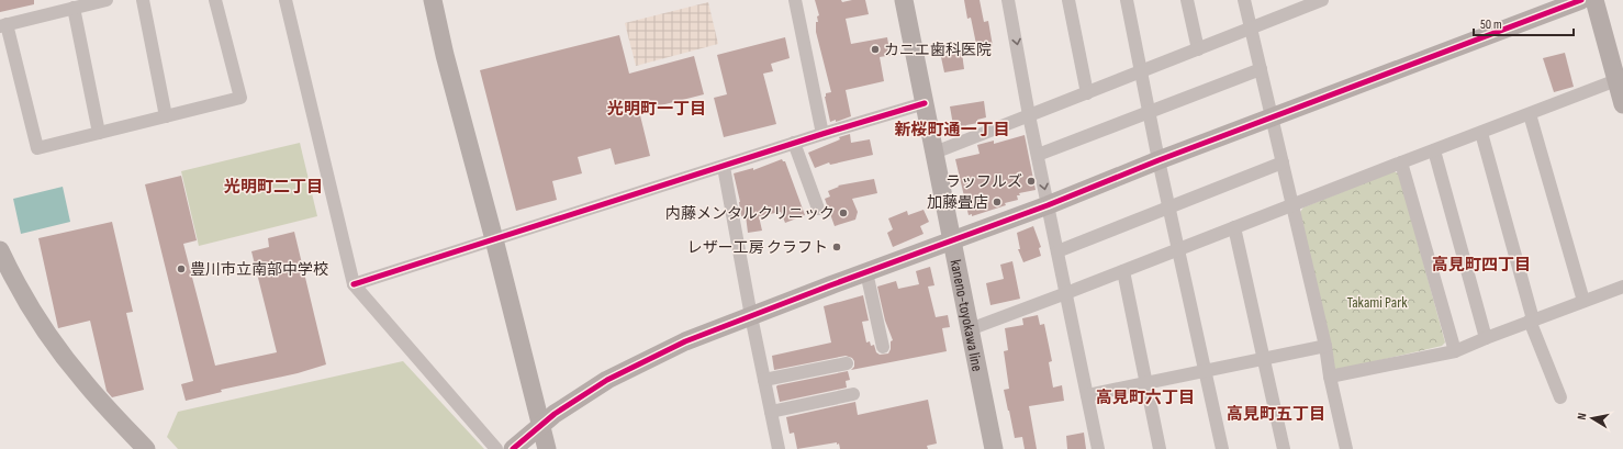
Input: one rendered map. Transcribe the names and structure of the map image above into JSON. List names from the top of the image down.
{
  "streets": {
    "street": ["kaneno-toyokawa line"]
  },
  "districts": [
    "光明町一丁目",
    "新桜町通一丁目",
    "光明町二丁目",
    "高見町四丁目",
    "高見町六丁目",
    "高見町五丁目"
  ],
  "parks": ["Takami Park"],
  "places": [
    "カニエ歯科医院",
    "ラッフルズ",
    "加藤畳店",
    "内藤メンタルクリニック",
    "レザー工房 クラフト",
    "豊川市立南部中学校"
  ],
  "scale_bar": "50 m",
  "north": "left"
}
